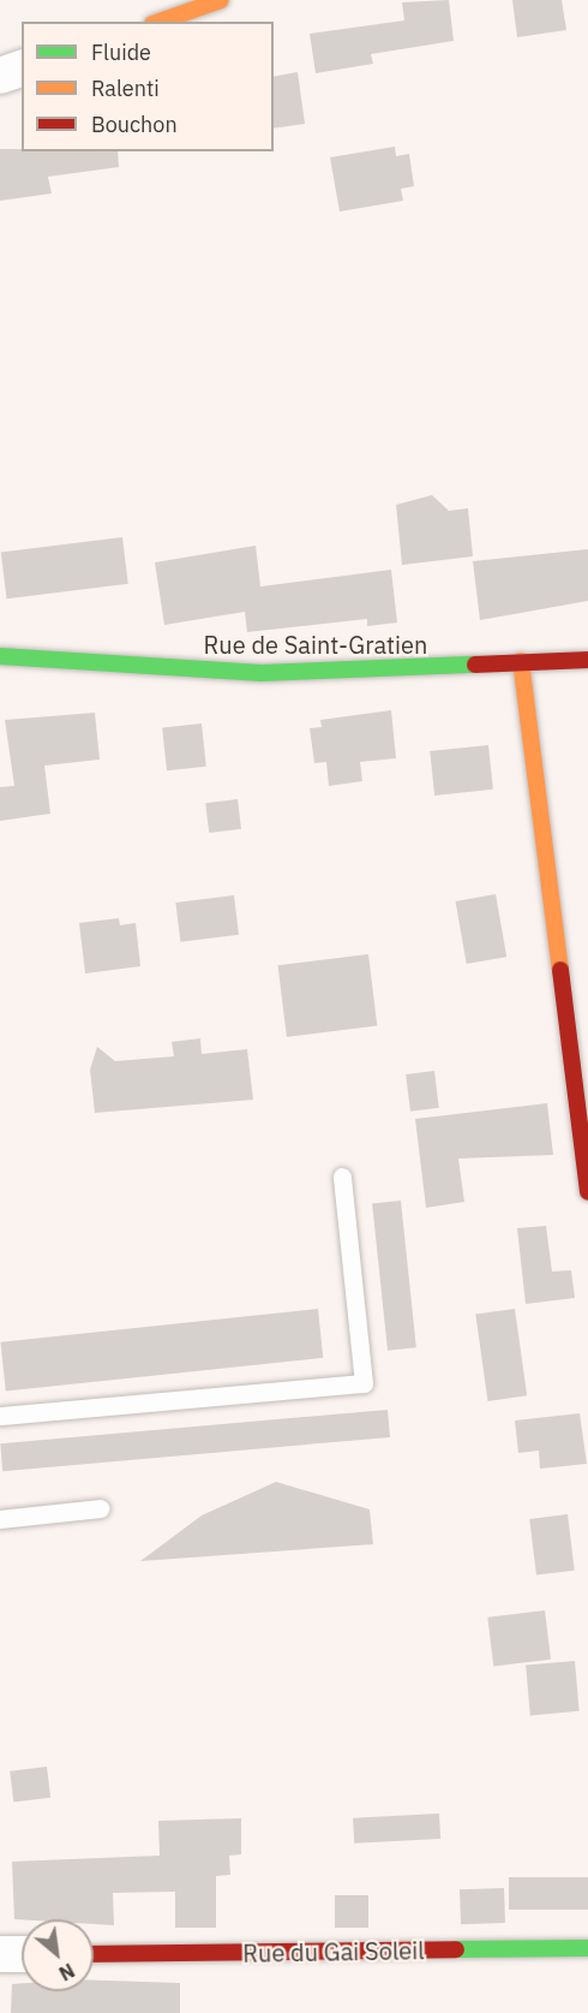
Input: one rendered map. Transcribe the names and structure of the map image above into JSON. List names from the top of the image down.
{
  "streets": {
    "street": ["Rue de Saint-Gratien", "Rue du Gai Soleil"]
  },
  "legend": ["Fluide", "Ralenti", "Bouchon"],
  "north": "bottom right"
}
